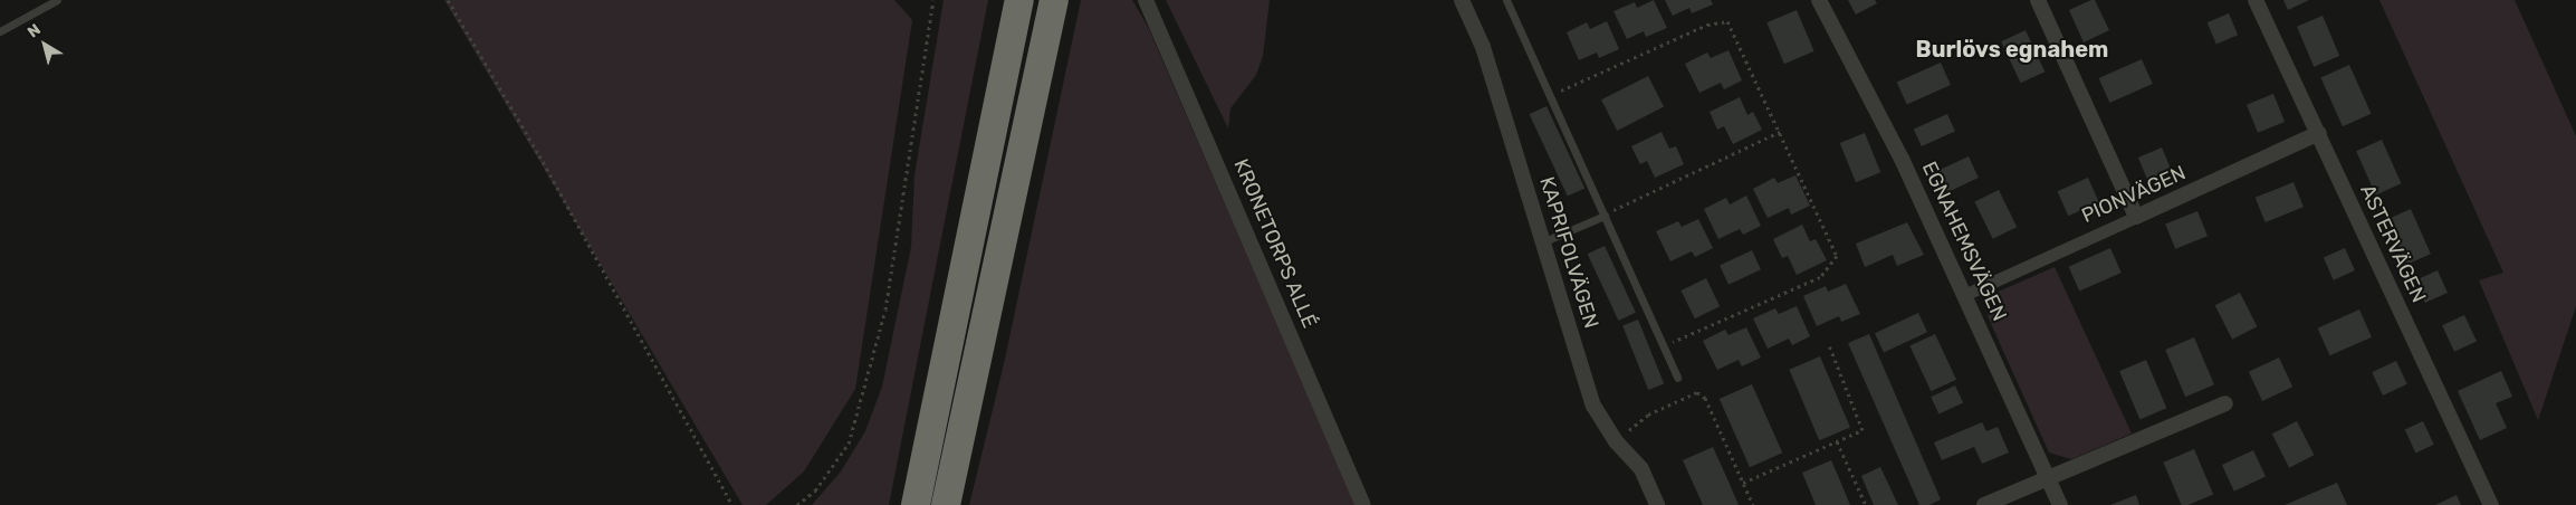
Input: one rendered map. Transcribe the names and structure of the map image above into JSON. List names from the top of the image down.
{
  "streets": {
    "street": [
      "PIONVÄGEN",
      "EGNAHEMSVÄGEN",
      "KRONETORPS ALLÉ",
      "ASTERVÄGEN",
      "KAPRIFOLVÄGEN"
    ]
  },
  "crossings": [
    ["PIONVÄGEN", "EGNAHEMSVÄGEN"],
    ["PIONVÄGEN", "ASTERVÄGEN"]
  ],
  "districts": ["Burlövs egnahem"],
  "north": "top left"
}
